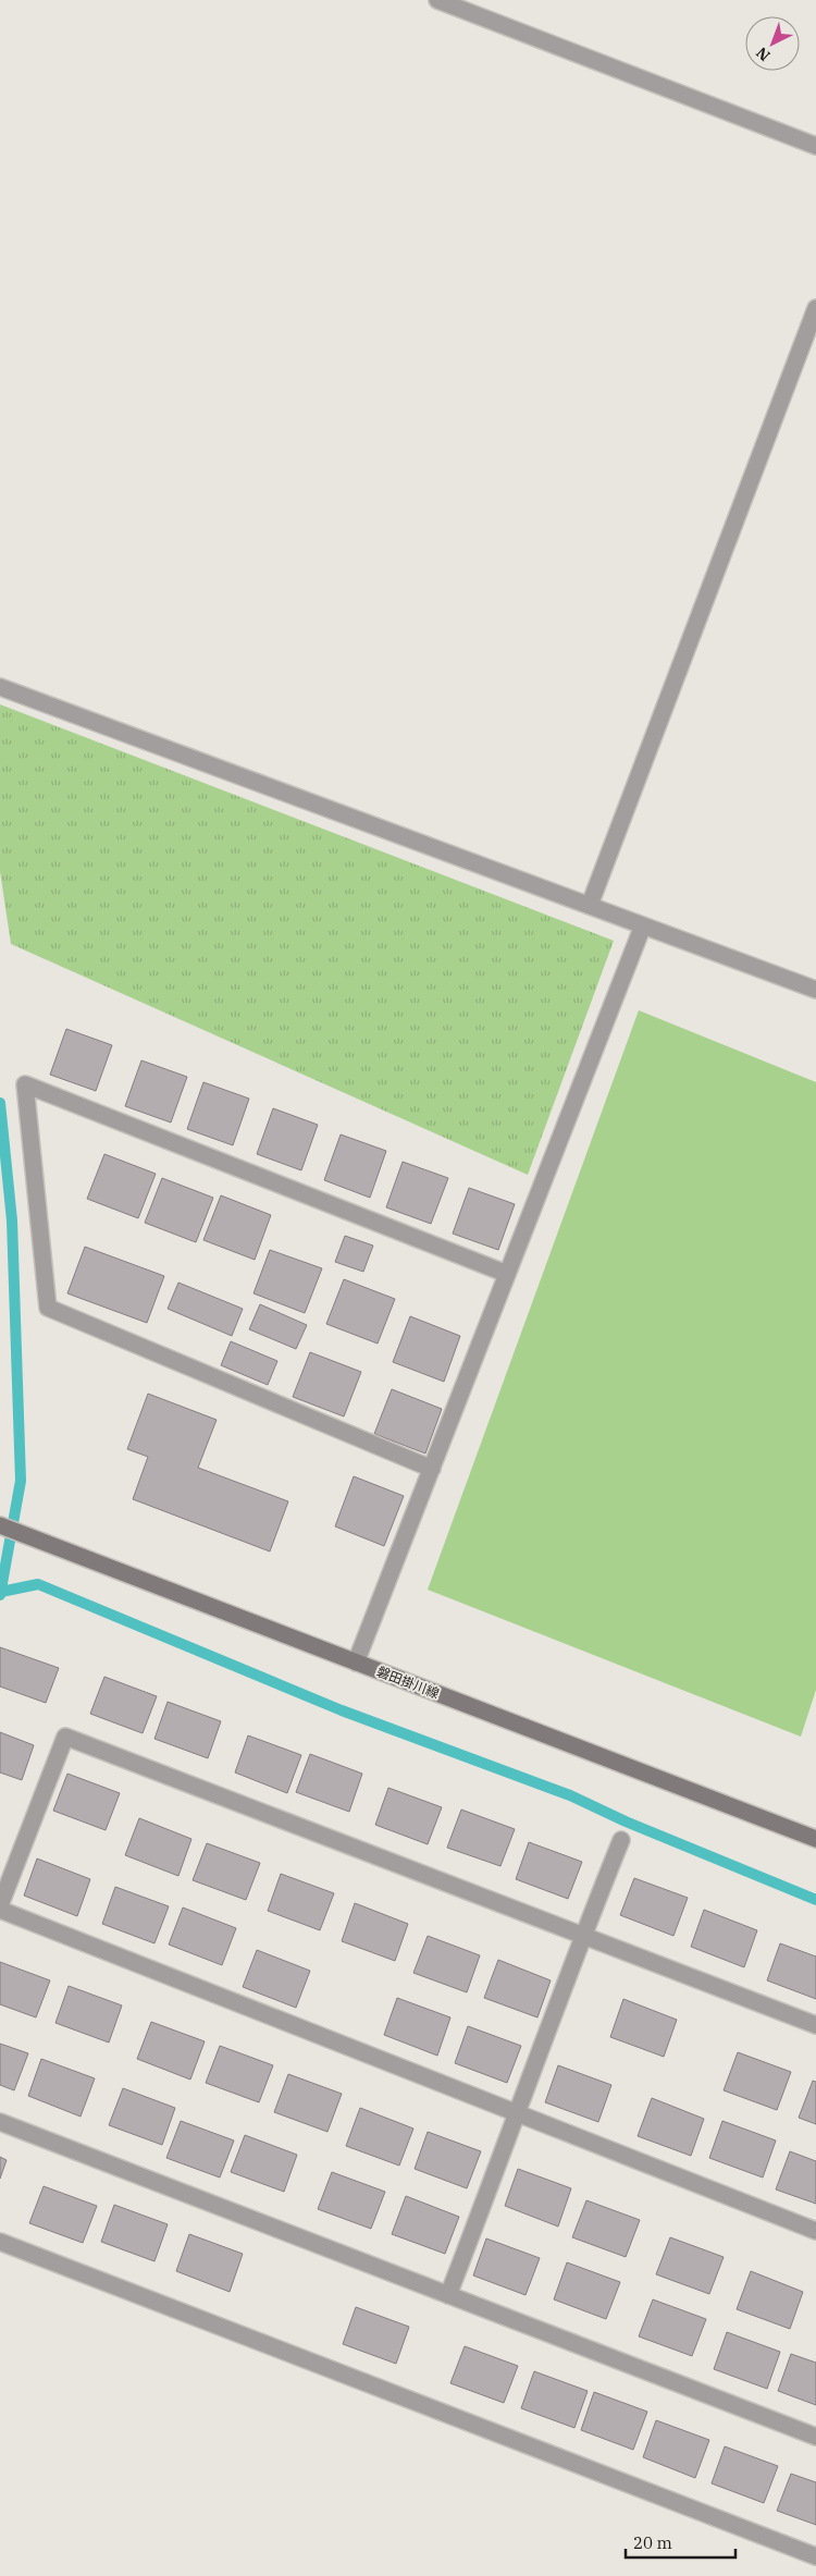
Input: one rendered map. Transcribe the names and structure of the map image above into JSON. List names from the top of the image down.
{
  "streets": {
    "main road": ["磐田掛川線"]
  },
  "scale_bar": "20 m",
  "north": "bottom left"
}
